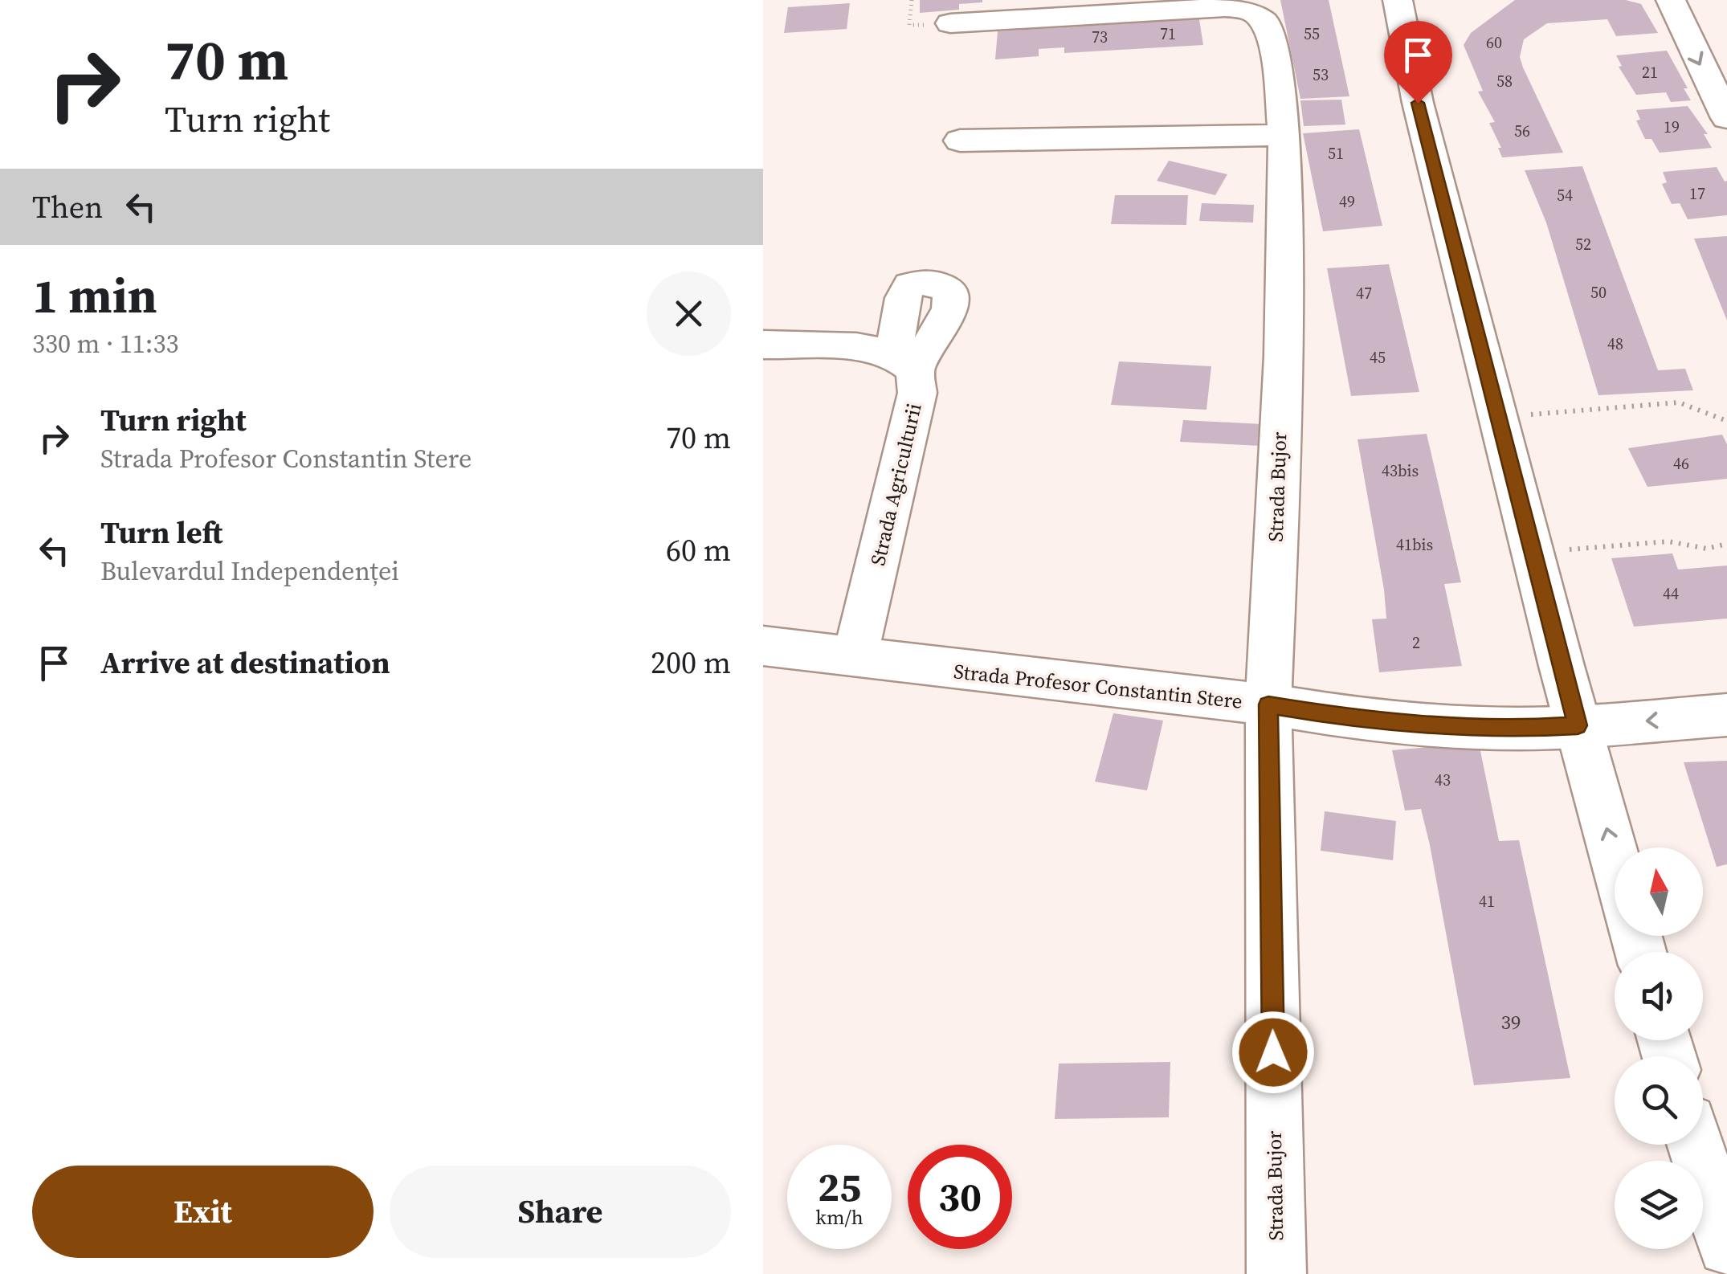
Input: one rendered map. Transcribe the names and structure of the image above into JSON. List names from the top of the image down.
{
  "streets": {
    "street": ["Strada Agriculturii", "Strada Bujor", "Strada Profesor Constantin Stere"]
  },
  "crossings": [
    ["Strada Agriculturii", "Strada Profesor Constantin Stere"],
    ["Strada Bujor", "Strada Profesor Constantin Stere"]
  ],
  "house_numbers": [
    "71",
    "55",
    "73",
    "60",
    "21",
    "53",
    "58",
    "19",
    "56",
    "51",
    "17",
    "54",
    "49",
    "52",
    "50",
    "47",
    "48",
    "45",
    "46",
    "43bis",
    "41bis",
    "44",
    "2",
    "43",
    "41",
    "39"
  ],
  "north": "top",
  "page": {
    "turn": ["70 m", "Turn right"],
    "then": "Then",
    "heading": ["1 min", "330 m · 11:33"],
    "list": [
      {
        "name": "Turn right",
        "note": "Strada Profesor Constantin Stere",
        "value": "70 m"
      },
      {
        "name": "Turn left",
        "note": "Bulevardul Independenței",
        "value": "60 m"
      },
      {
        "name": "Arrive at destination",
        "value": "200 m"
      }
    ],
    "speed": "25 km/h",
    "limit": "30",
    "buttons": ["Exit", "Share"]
  }
}
